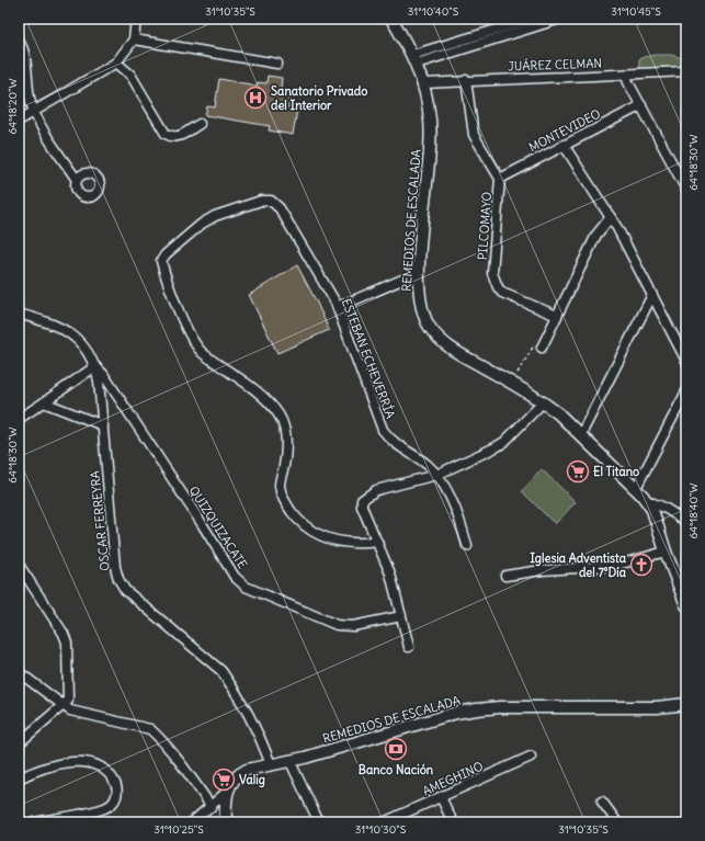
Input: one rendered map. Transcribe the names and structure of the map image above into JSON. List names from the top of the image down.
{
  "streets": {
    "main road": ["REMEDIOS DE ESCALADA"],
    "street": [
      "JUÁREZ CELMAN",
      "MONTEVIDEO",
      "PILCOMAYO",
      "ESTEBAN ECHEVERRÍA",
      "OSCAR FERREYRA",
      "QUIZQUIZACATE",
      "AMEGHINO"
    ]
  },
  "crossings": [
    ["JUÁREZ CELMAN", "REMEDIOS DE ESCALADA"],
    ["JUÁREZ CELMAN", "PILCOMAYO"],
    ["MONTEVIDEO", "PILCOMAYO"],
    ["REMEDIOS DE ESCALADA", "OSCAR FERREYRA"],
    ["OSCAR FERREYRA", "QUIZQUIZACATE"]
  ],
  "places": {
    "hospital": ["Sanatorio Privado del Interior"],
    "supermarket": ["El Titano", "Valig"],
    "church": ["Iglesia Adventista del 7°Día"],
    "bank": ["Banco Nación"]
  },
  "coordinates": [
    "31°10'35\"S",
    "31°10'40\"S",
    "31°10'45\"S",
    "64°18'20\"W",
    "64°18'30\"W",
    "64°18'40\"W",
    "31°10'25\"S",
    "31°10'30\"S"
  ]
}
